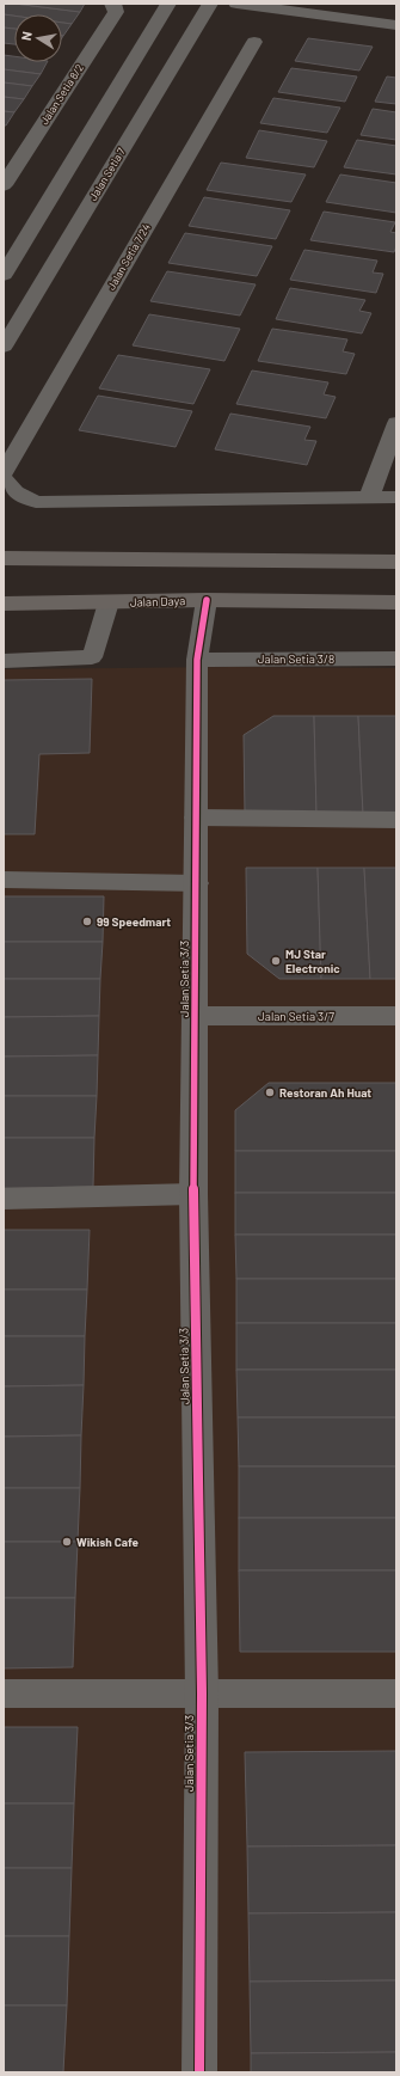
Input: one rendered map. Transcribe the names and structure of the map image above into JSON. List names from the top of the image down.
{
  "streets": {
    "main road": ["Jalan Daya"],
    "street": [
      "Jalan Setia 8/2",
      "Jalan Setia 7",
      "Jalan Setia 7/24",
      "Jalan Setia 3/8",
      "Jalan Setia 3/3",
      "Jalan Setia 3/7"
    ]
  },
  "crossings": [
    ["Jalan Daya", "Jalan Setia 3/3"],
    ["Jalan Setia 3/8", "Jalan Setia 3/3"],
    ["Jalan Setia 3/3", "Jalan Setia 3/7"]
  ],
  "places": [
    "99 Speedmart",
    "MJ Star Electronic",
    "Restoran Ah Huat",
    "Wikish Cafe"
  ],
  "north": "left"
}
